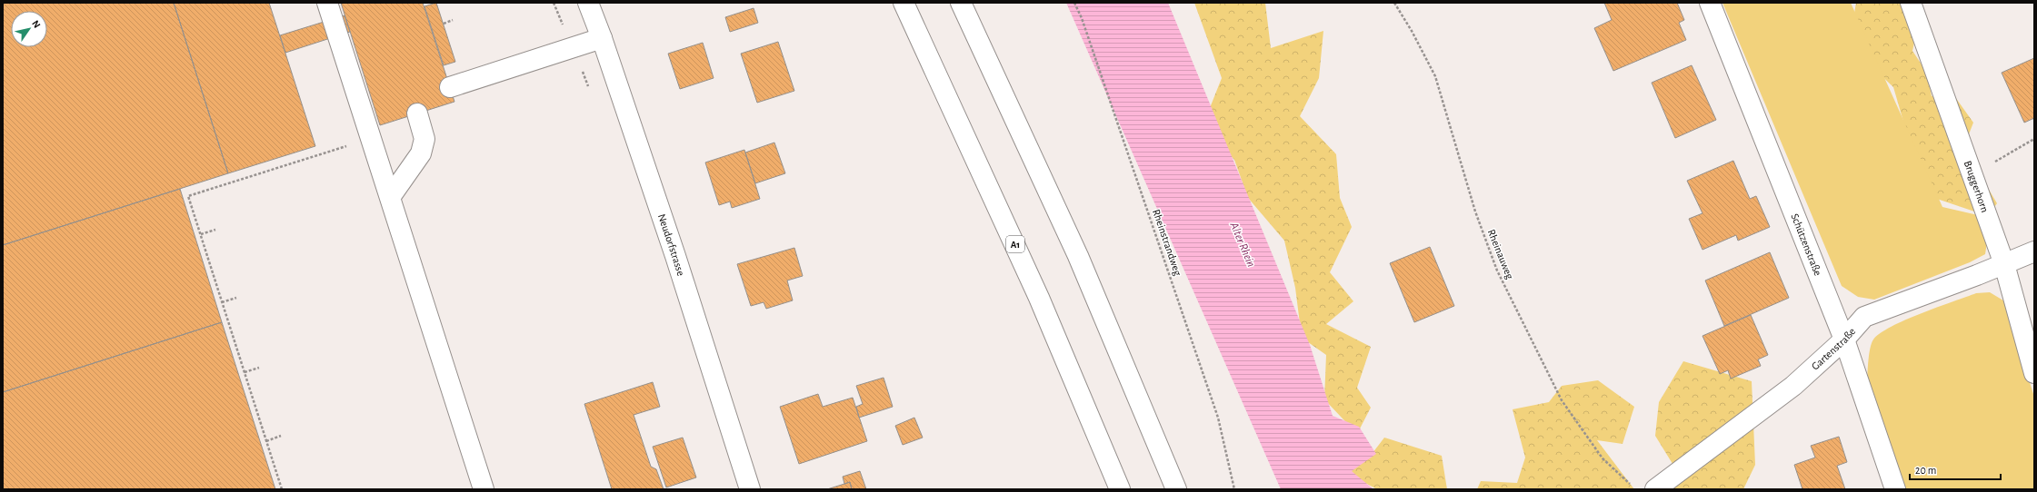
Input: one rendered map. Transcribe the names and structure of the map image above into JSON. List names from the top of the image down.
{
  "streets": {
    "main road": [
      "Bruggerhorn",
      "A1",
      "Schützenstraße",
      "Neudorfstrasse",
      "Gartenstraße"
    ],
    "path": ["Rheinstrandweg", "Rheinauweg"]
  },
  "crossings": [
    ["Bruggerhorn", "Gartenstraße"],
    ["Schützenstraße", "Gartenstraße"]
  ],
  "water": ["Alter Rhein"],
  "scale_bar": "20 m",
  "north": "top right"
}
